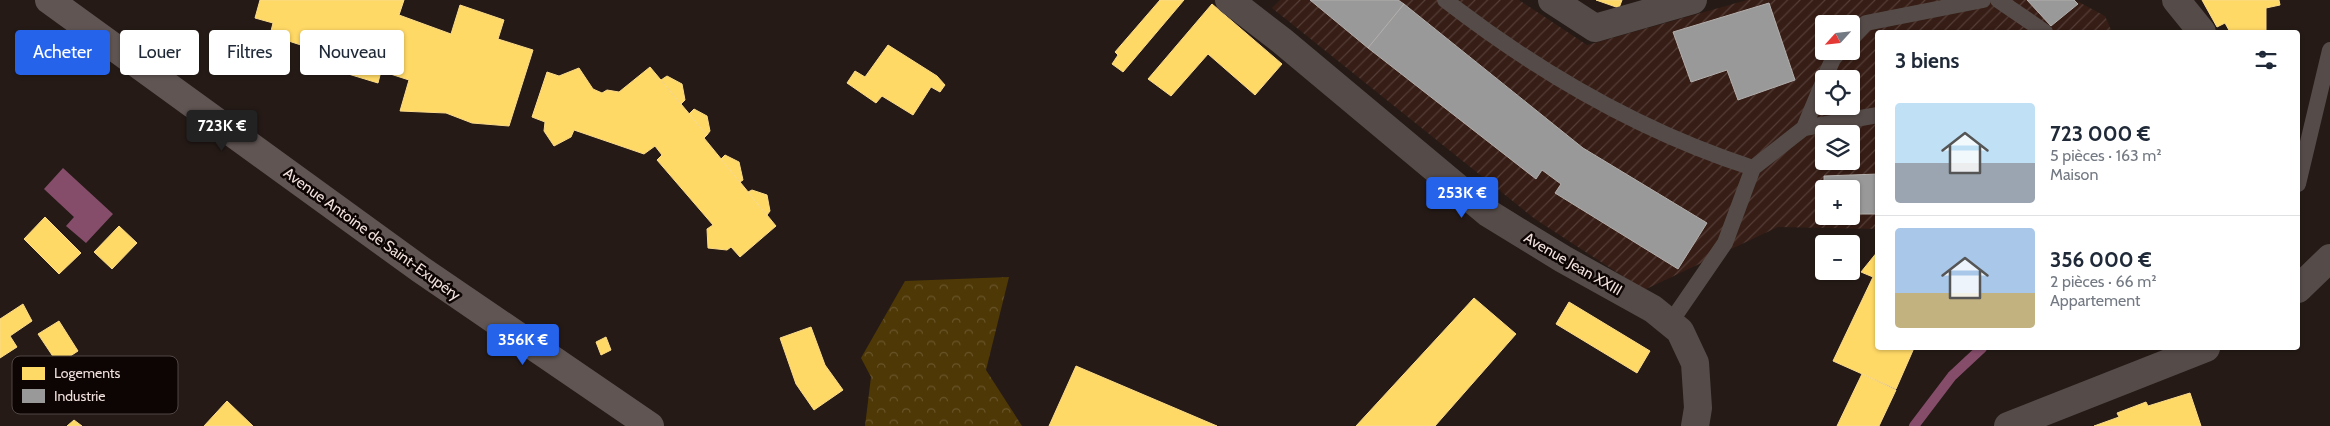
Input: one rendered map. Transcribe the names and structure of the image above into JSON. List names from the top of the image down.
{
  "streets": {
    "main road": ["Avenue Antoine de Saint-Exupéry"],
    "street": ["Avenue Jean XXIII"]
  },
  "legend": ["Logements", "Industrie"],
  "north": "bottom left",
  "page": {
    "map_buttons": ["+", "−"],
    "chip": [
      "Acheter",
      "Louer",
      "Filtres",
      "Nouveau"
    ],
    "heading": "3 biens",
    "list": [
      {
        "name": "723 000 €",
        "note": "5 pièces · 163 m² · Maison"
      },
      {
        "name": "356 000 €",
        "note": "2 pièces · 66 m² · Appartement"
      }
    ],
    "price": ["723K €", "253K €", "356K €"]
  }
}
